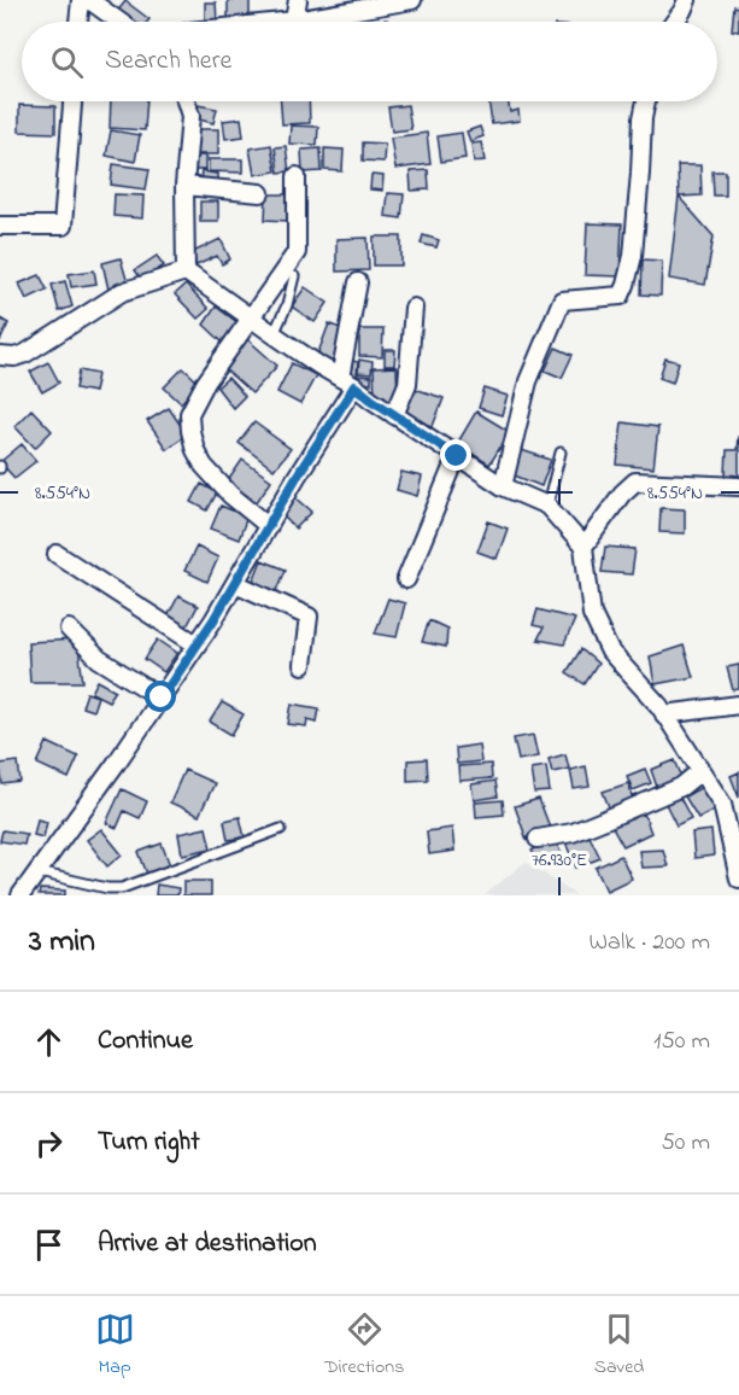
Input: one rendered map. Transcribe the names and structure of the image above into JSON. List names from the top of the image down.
{
  "page": {
    "search": "Search here",
    "heading": ["3 min", "Walk · 200 m"],
    "list": [
      ["Continue", "150 m"],
      ["Turn right", "50 m"],
      "Arrive at destination"
    ],
    "nav": ["Map", "Directions", "Saved"]
  },
  "coordinates": ["8.554°N", "76.930°E"]
}
